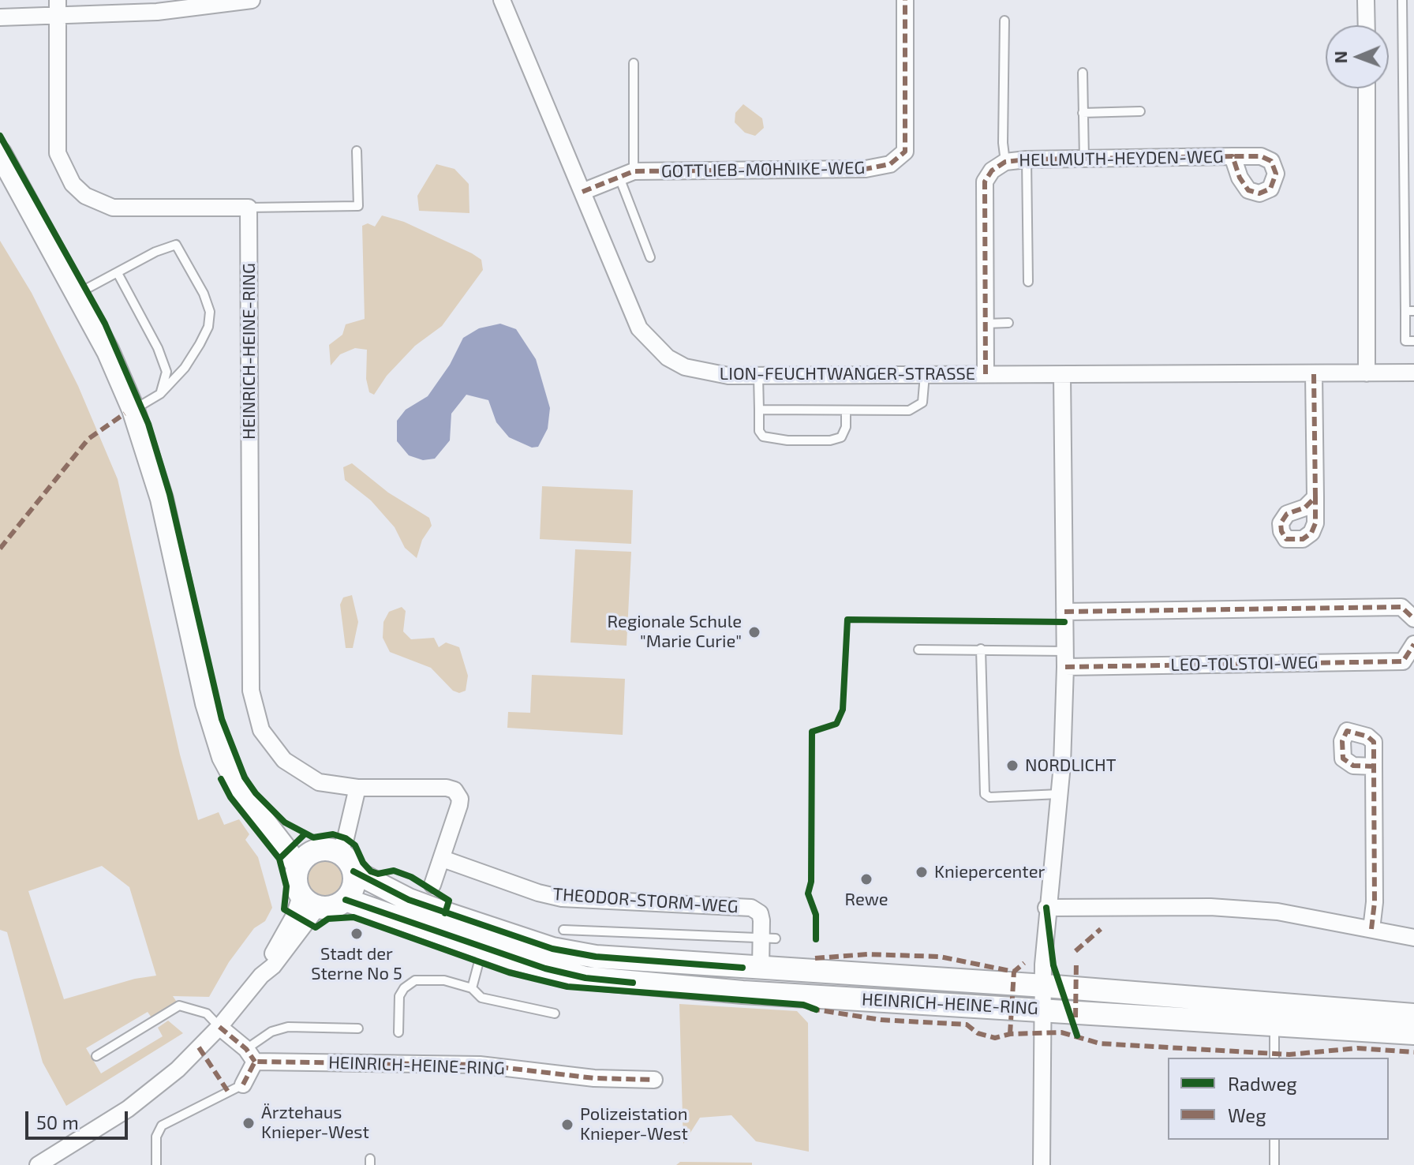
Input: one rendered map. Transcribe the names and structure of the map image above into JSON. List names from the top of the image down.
{
  "streets": {
    "main road": ["HEINRICH-HEINE-RING"],
    "street": [
      "HELLMUTH-HEYDEN-WEG",
      "GOTTLIEB-MOHNIKE-WEG",
      "LION-FEUCHTWANGER-STRASSE",
      "LEO-TOLSTOI-WEG",
      "THEODOR-STORM-WEG"
    ]
  },
  "crossings": [
    ["HELLMUTH-HEYDEN-WEG", "LION-FEUCHTWANGER-STRASSE"],
    ["GOTTLIEB-MOHNIKE-WEG", "LION-FEUCHTWANGER-STRASSE"],
    ["HEINRICH-HEINE-RING", "THEODOR-STORM-WEG"]
  ],
  "places": [
    "Regionale Schule \"Marie Curie\"",
    "NORDLICHT",
    "Kniepercenter",
    "Rewe",
    "Stadt der Sterne No 5",
    "Ärztehaus Knieper-West",
    "Polizeistation Knieper-West"
  ],
  "legend": ["Radweg", "Weg"],
  "scale_bar": "50 m",
  "north": "left"
}
